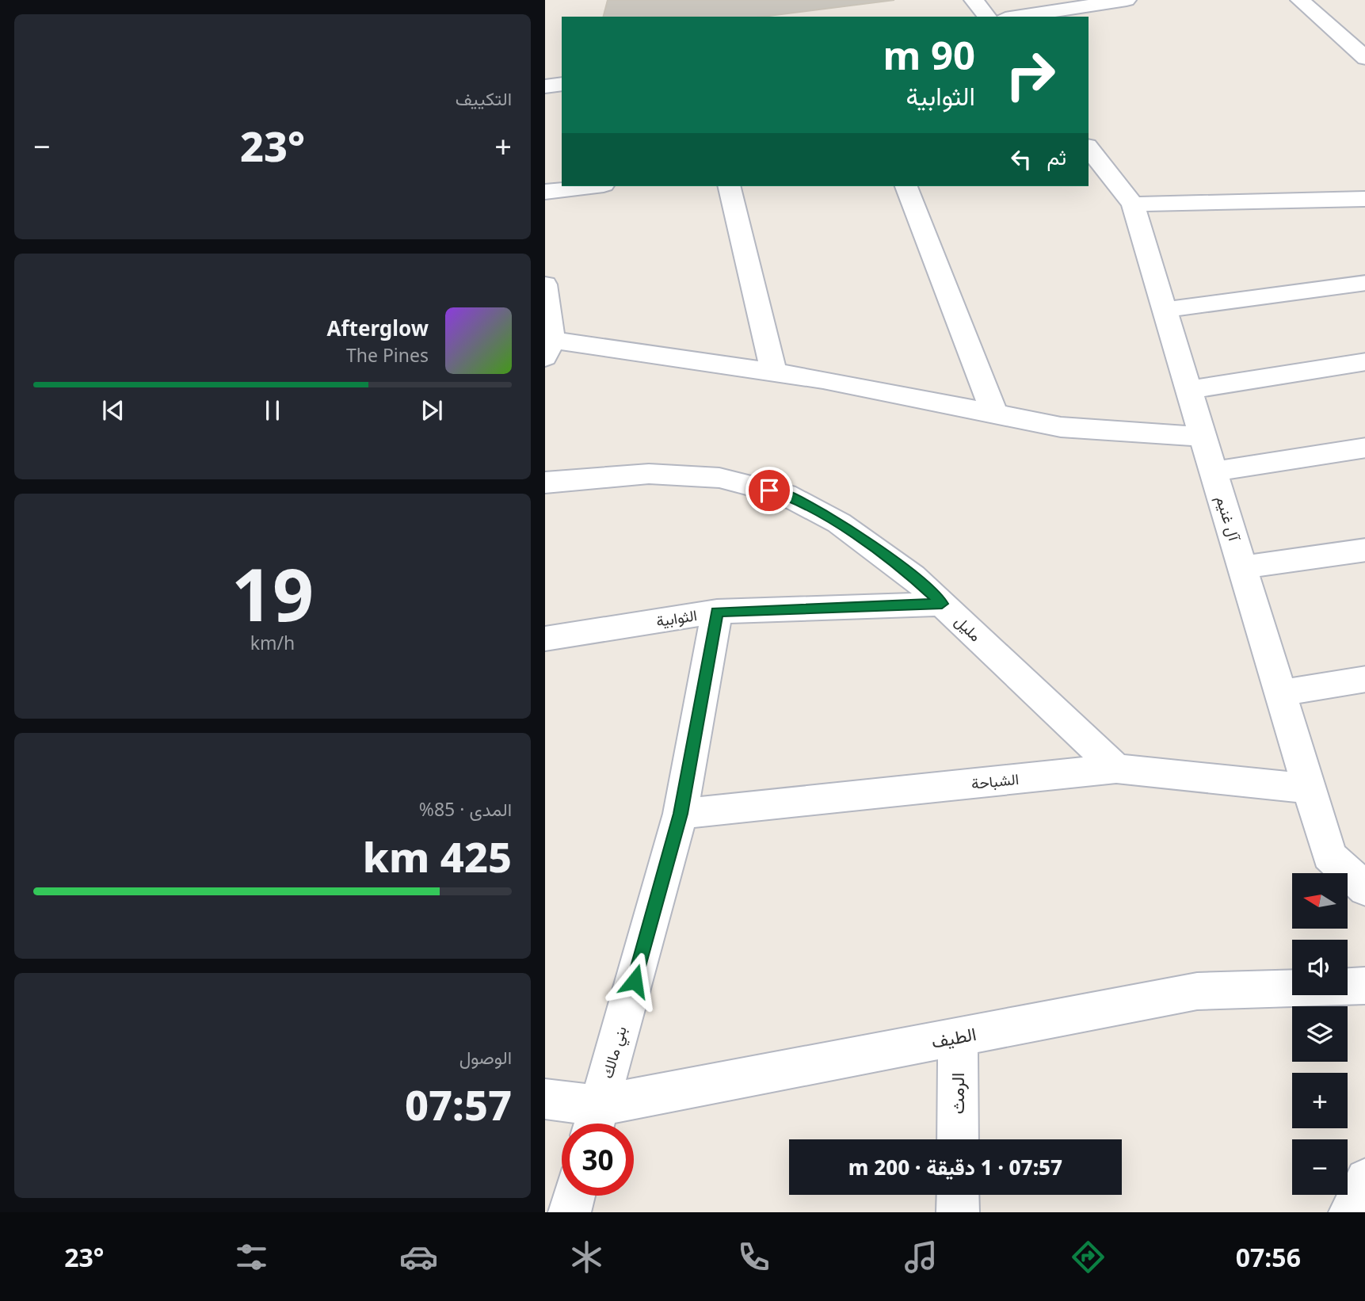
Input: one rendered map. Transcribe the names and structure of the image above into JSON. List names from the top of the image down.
{
  "streets": {
    "street": [
      "آل غنيم",
      "الثوابية",
      "مليل",
      "الشباحة",
      "الطيف",
      "بني مالك",
      "الرمث"
    ]
  },
  "crossings": [
    ["آل غنيم", "الشباحة"],
    ["الثوابية", "مليل"],
    ["الثوابية", "بني مالك"],
    ["مليل", "الشباحة"],
    ["الشباحة", "بني مالك"],
    ["الطيف", "بني مالك"],
    ["الطيف", "الرمث"]
  ],
  "north": "left",
  "page": {
    "tile": [
      "التكييف",
      ["19", "km/h"],
      ["المدى · 85%", "425 km"],
      ["الوصول", "07:57"]
    ],
    "turn": ["90 m", "الثوابية"],
    "heat": ["−", "23°", "+"],
    "then": "ثم",
    "song": ["Afterglow", "The Pines"],
    "map_buttons": ["+", "−"],
    "limit": "30",
    "trip": "07:57 · 1 دقيقة · 200 m",
    "tabs": ["07:56", "23°"]
  }
}
